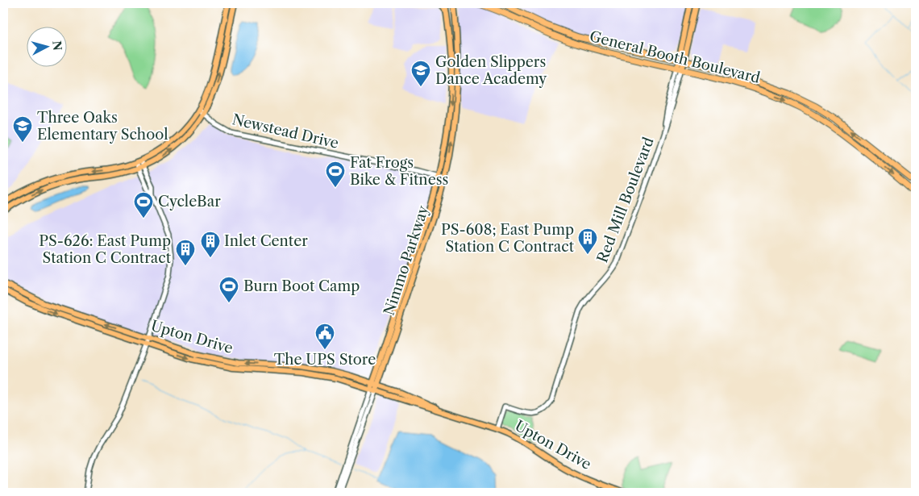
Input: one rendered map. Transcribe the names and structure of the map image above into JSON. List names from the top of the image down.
{
  "streets": {
    "highway": ["General Booth Boulevard"],
    "main road": ["Nimmo Parkway", "Upton Drive"],
    "street": ["Newstead Drive", "Red Mill Boulevard"]
  },
  "crossings": [
    ["General Booth Boulevard", "Red Mill Boulevard"],
    ["Newstead Drive", "Nimmo Parkway"],
    ["Red Mill Boulevard", "Upton Drive"],
    ["Nimmo Parkway", "Upton Drive"]
  ],
  "places": {
    "school or university": ["Golden Slippers Dance Academy", "Three Oaks Elementary School"],
    "sports": ["Fat Frogs Bike & Fitness", "CycleBar", "Burn Boot Camp"],
    "building": ["PS-608; East Pump Station C Contract", "Inlet Center", "PS-626: East Pump Station C Contract"],
    "public building": ["The UPS Store"]
  },
  "north": "right"
}
